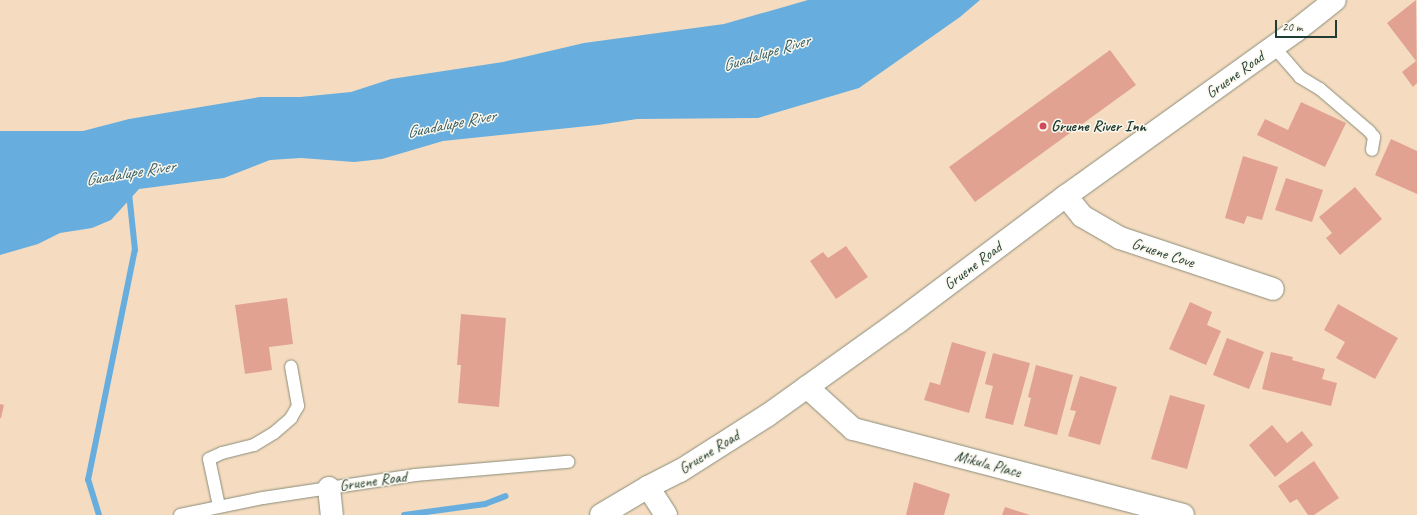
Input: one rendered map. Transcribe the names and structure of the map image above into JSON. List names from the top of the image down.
{
  "streets": {
    "street": ["Gruene Road", "Gruene Cove", "Mikula Place"]
  },
  "crossings": [
    ["Gruene Road", "Gruene Cove"],
    ["Gruene Road", "Mikula Place"]
  ],
  "water": ["Guadalupe River"],
  "places": ["Gruene River Inn"],
  "scale_bar": "20 m"
}
